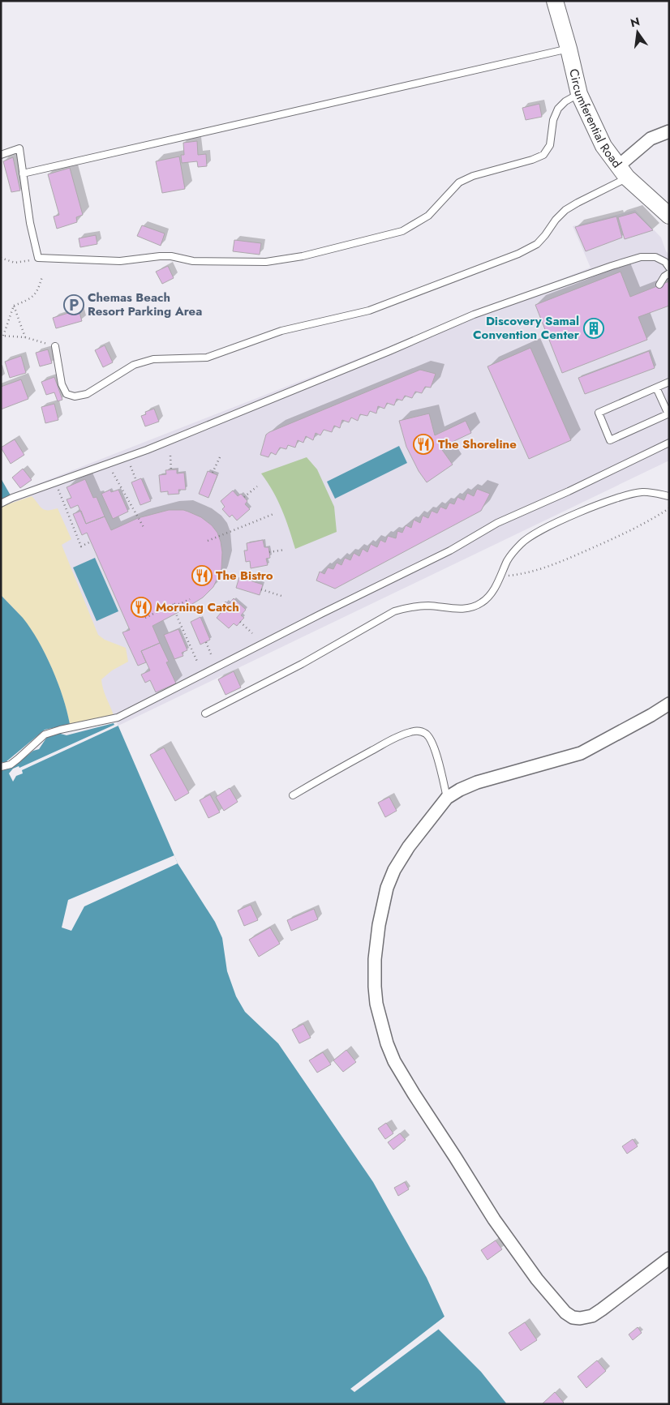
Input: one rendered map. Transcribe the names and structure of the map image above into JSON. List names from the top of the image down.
{
  "streets": {
    "main road": ["Circumferential Road"]
  },
  "places": {
    "parking": ["Chemas Beach Resort Parking Area"],
    "building": ["Discovery Samal Convention Center"],
    "restaurant": ["The Shoreline", "The Bistro", "Morning Catch"]
  },
  "north": "top"
}
